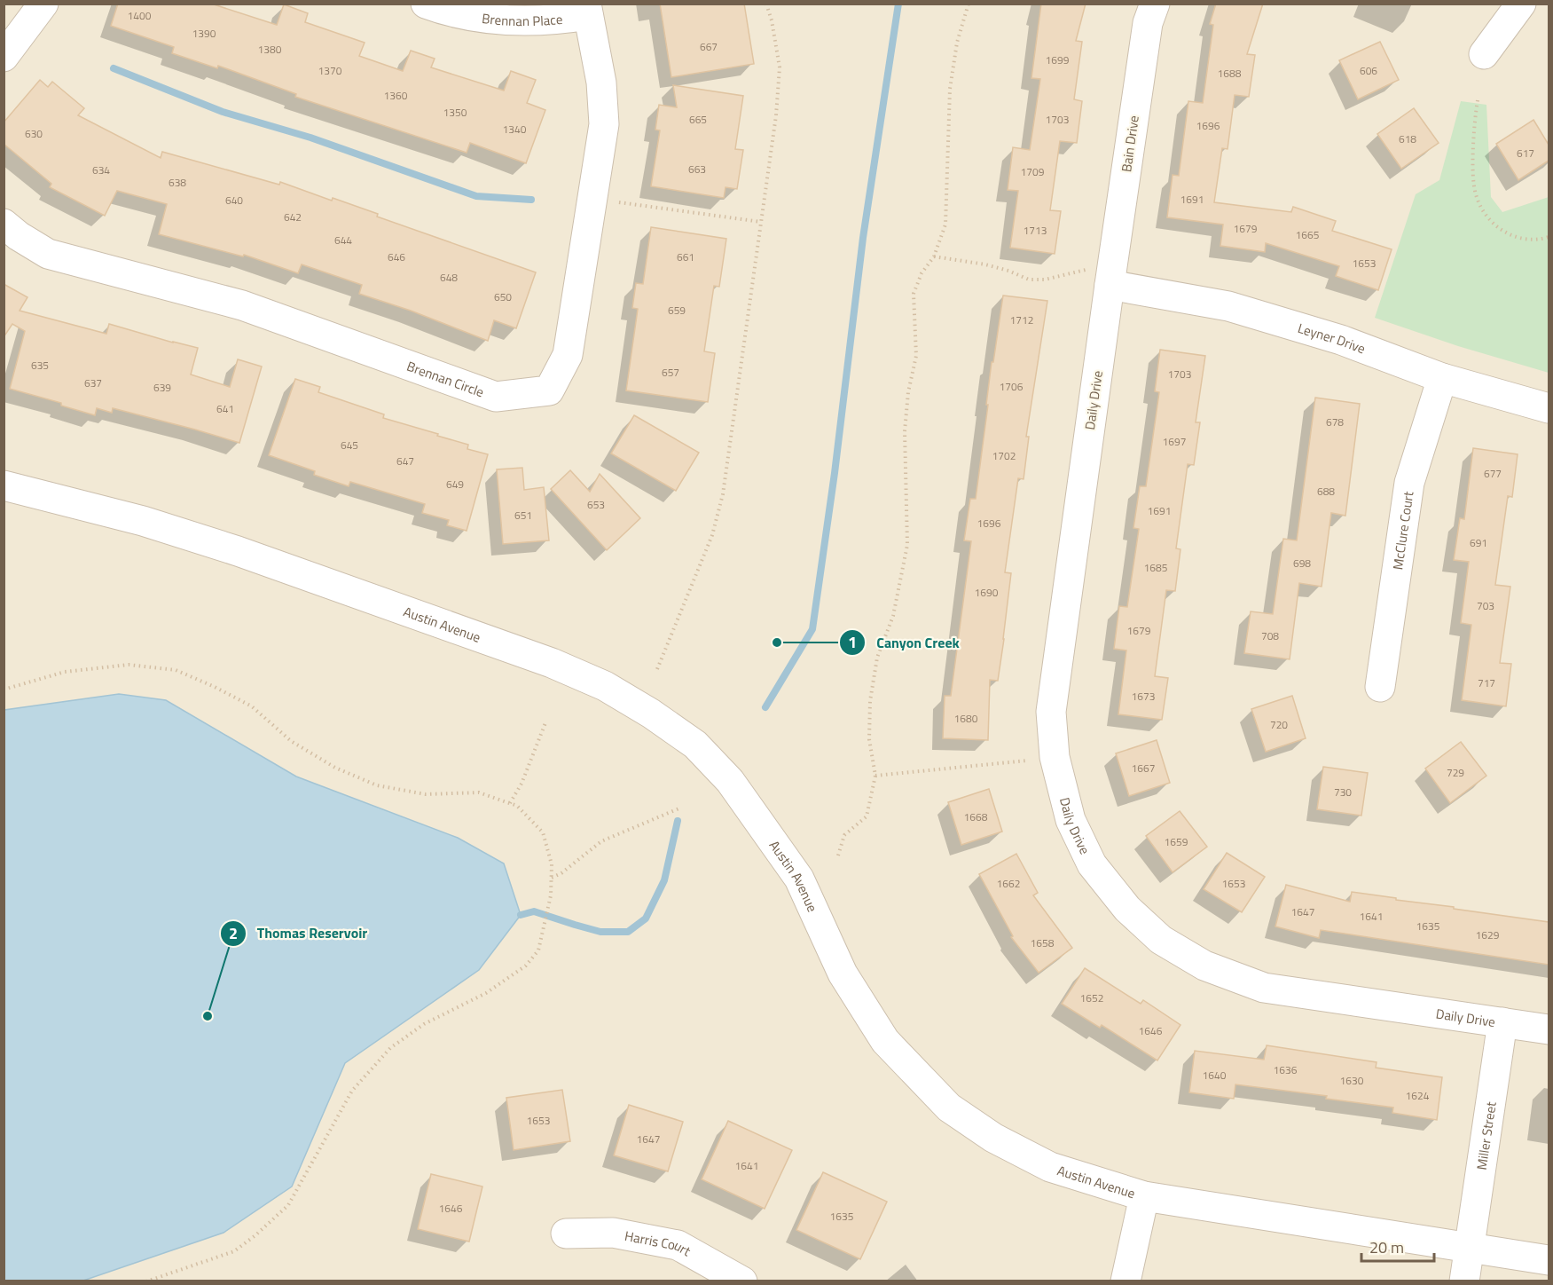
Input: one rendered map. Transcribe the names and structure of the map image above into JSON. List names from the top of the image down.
{
  "streets": {
    "street": [
      "Brennan Place",
      "Bain Drive",
      "Leyner Drive",
      "Brennan Circle",
      "Daily Drive",
      "McClure Court",
      "Austin Avenue",
      "Miller Street",
      "Harris Court"
    ]
  },
  "crossings": [
    ["Brennan Place", "Brennan Circle"],
    ["Bain Drive", "Leyner Drive"],
    ["Bain Drive", "Daily Drive"],
    ["Leyner Drive", "Daily Drive"],
    ["Leyner Drive", "McClure Court"],
    ["Daily Drive", "Miller Street"],
    ["Austin Avenue", "Miller Street"]
  ],
  "places": ["Canyon Creek", "Thomas Reservoir"],
  "house_numbers": [
    "1400",
    "1390",
    "667",
    "1380",
    "1699",
    "1370",
    "606",
    "1688",
    "1360",
    "1350",
    "665",
    "1703",
    "1696",
    "1340",
    "630",
    "618",
    "617",
    "663",
    "634",
    "1709",
    "638",
    "1691",
    "640",
    "642",
    "1679",
    "1713",
    "1665",
    "644",
    "646",
    "661",
    "1653",
    "648",
    "650",
    "659",
    "1712",
    "635",
    "657",
    "1703",
    "637",
    "1706",
    "639",
    "641",
    "678",
    "1697",
    "645",
    "1702",
    "647",
    "677",
    "649",
    "688",
    "653",
    "1691",
    "651",
    "1696",
    "691",
    "698",
    "1685",
    "1690",
    "703",
    "1679",
    "708",
    "717",
    "1673",
    "1680",
    "720",
    "1667",
    "729",
    "730",
    "1668",
    "1659",
    "1662",
    "1653",
    "1647",
    "1641",
    "1635",
    "1629",
    "1658",
    "1652",
    "1646",
    "1636",
    "1640",
    "1630",
    "1624",
    "1653",
    "1647",
    "1641",
    "1646",
    "1635"
  ],
  "scale_bar": "20 m"
}
